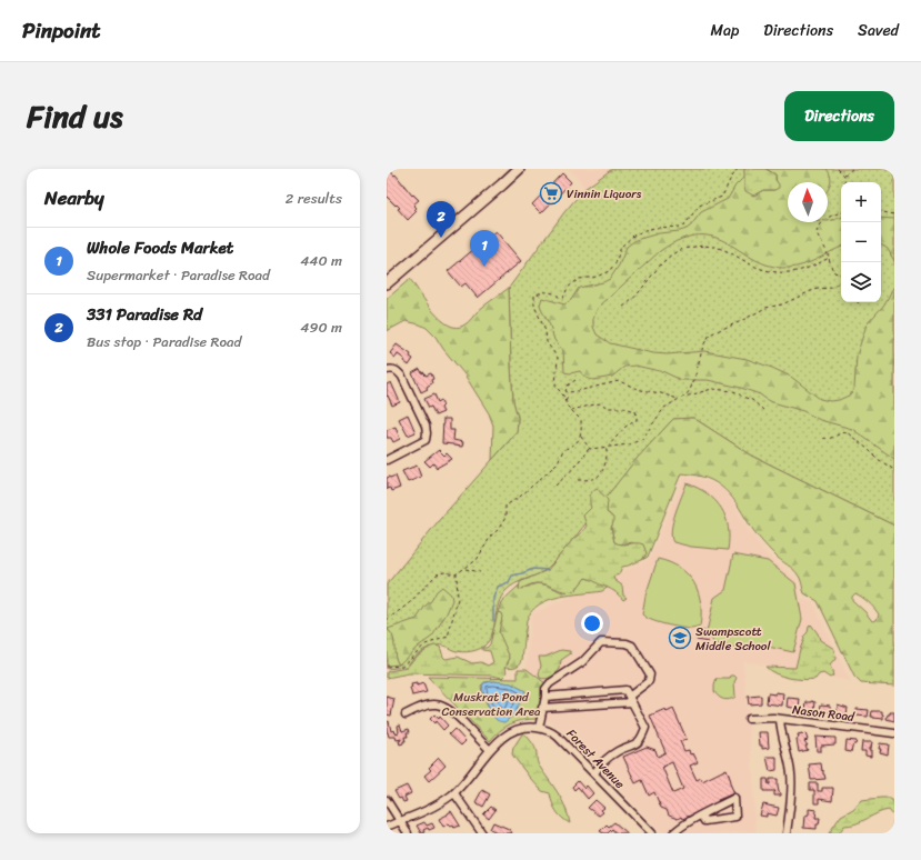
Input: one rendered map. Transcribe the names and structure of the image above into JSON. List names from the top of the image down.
{
  "streets": {
    "street": ["Nason Road", "Forest Avenue"]
  },
  "parks": ["Muskrat Pond Conservation Area"],
  "places": {
    "supermarket": ["Vinnin Liquors"],
    "school or university": ["Swampscott Middle School"]
  },
  "north": "top",
  "page": {
    "header": "Pinpoint",
    "nav": ["Map", "Directions", "Saved"],
    "title": "Find us",
    "buttons": "Directions",
    "heading": ["Nearby", "2 results"],
    "map_buttons": ["+", "−"],
    "pins": ["2", "1"],
    "list": [
      {
        "mark": "1",
        "name": "Whole Foods Market",
        "note": "Supermarket · Paradise Road",
        "value": "440 m"
      },
      {
        "mark": "2",
        "name": "331 Paradise Rd",
        "note": "Bus stop · Paradise Road",
        "value": "490 m"
      }
    ]
  }
}
